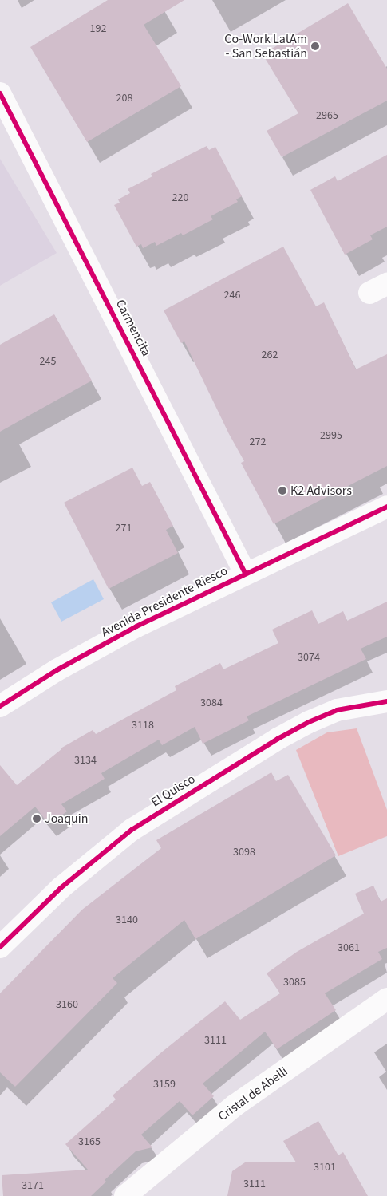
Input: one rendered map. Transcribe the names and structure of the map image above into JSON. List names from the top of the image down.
{
  "streets": {
    "street": [
      "Carmencita",
      "Avenida Presidente Riesco",
      "El Quisco",
      "Cristal de Abelli"
    ]
  },
  "crossings": [
    ["Carmencita", "Avenida Presidente Riesco"]
  ],
  "places": ["Co-Work LatAm - San Sebastián", "K2 Advisors", "Joaquin"],
  "house_numbers": [
    "192",
    "208",
    "2965",
    "220",
    "246",
    "262",
    "245",
    "2995",
    "272",
    "271",
    "3074",
    "3084",
    "3118",
    "3134",
    "3098",
    "3140",
    "3061",
    "3085",
    "3160",
    "3111",
    "3159",
    "3165",
    "3101",
    "3111",
    "3171"
  ]
}
